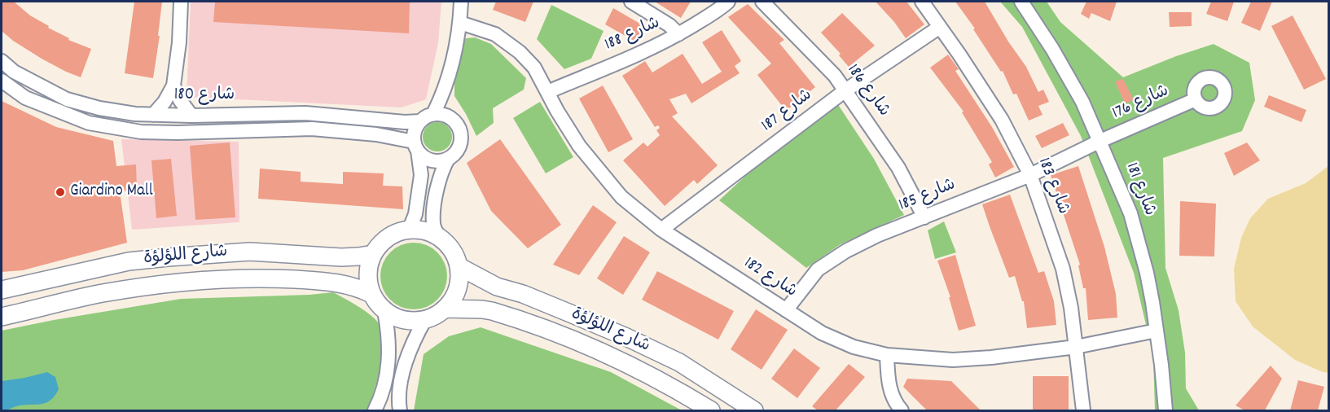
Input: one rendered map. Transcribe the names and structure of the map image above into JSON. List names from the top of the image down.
{
  "streets": {
    "main road": ["شارع اللؤلؤة"],
    "street": [
      "شارع 188",
      "شارع 186",
      "شارع 180",
      "شارع 176",
      "شارع 187",
      "شارع 183",
      "شارع 181",
      "شارع 185",
      "شارع 182"
    ]
  },
  "crossings": [
    ["شارع 188", "شارع 182"],
    ["شارع 186", "شارع 187"],
    ["شارع 186", "شارع 185"],
    ["شارع 176", "شارع 181"],
    ["شارع 176", "شارع 185"],
    ["شارع 187", "شارع 183"],
    ["شارع 187", "شارع 182"],
    ["شارع 183", "شارع 185"],
    ["شارع 183", "شارع 182"],
    ["شارع 181", "شارع 185"],
    ["شارع 181", "شارع 182"],
    ["شارع 185", "شارع 182"]
  ],
  "places": ["Giardino Mall"]
}
